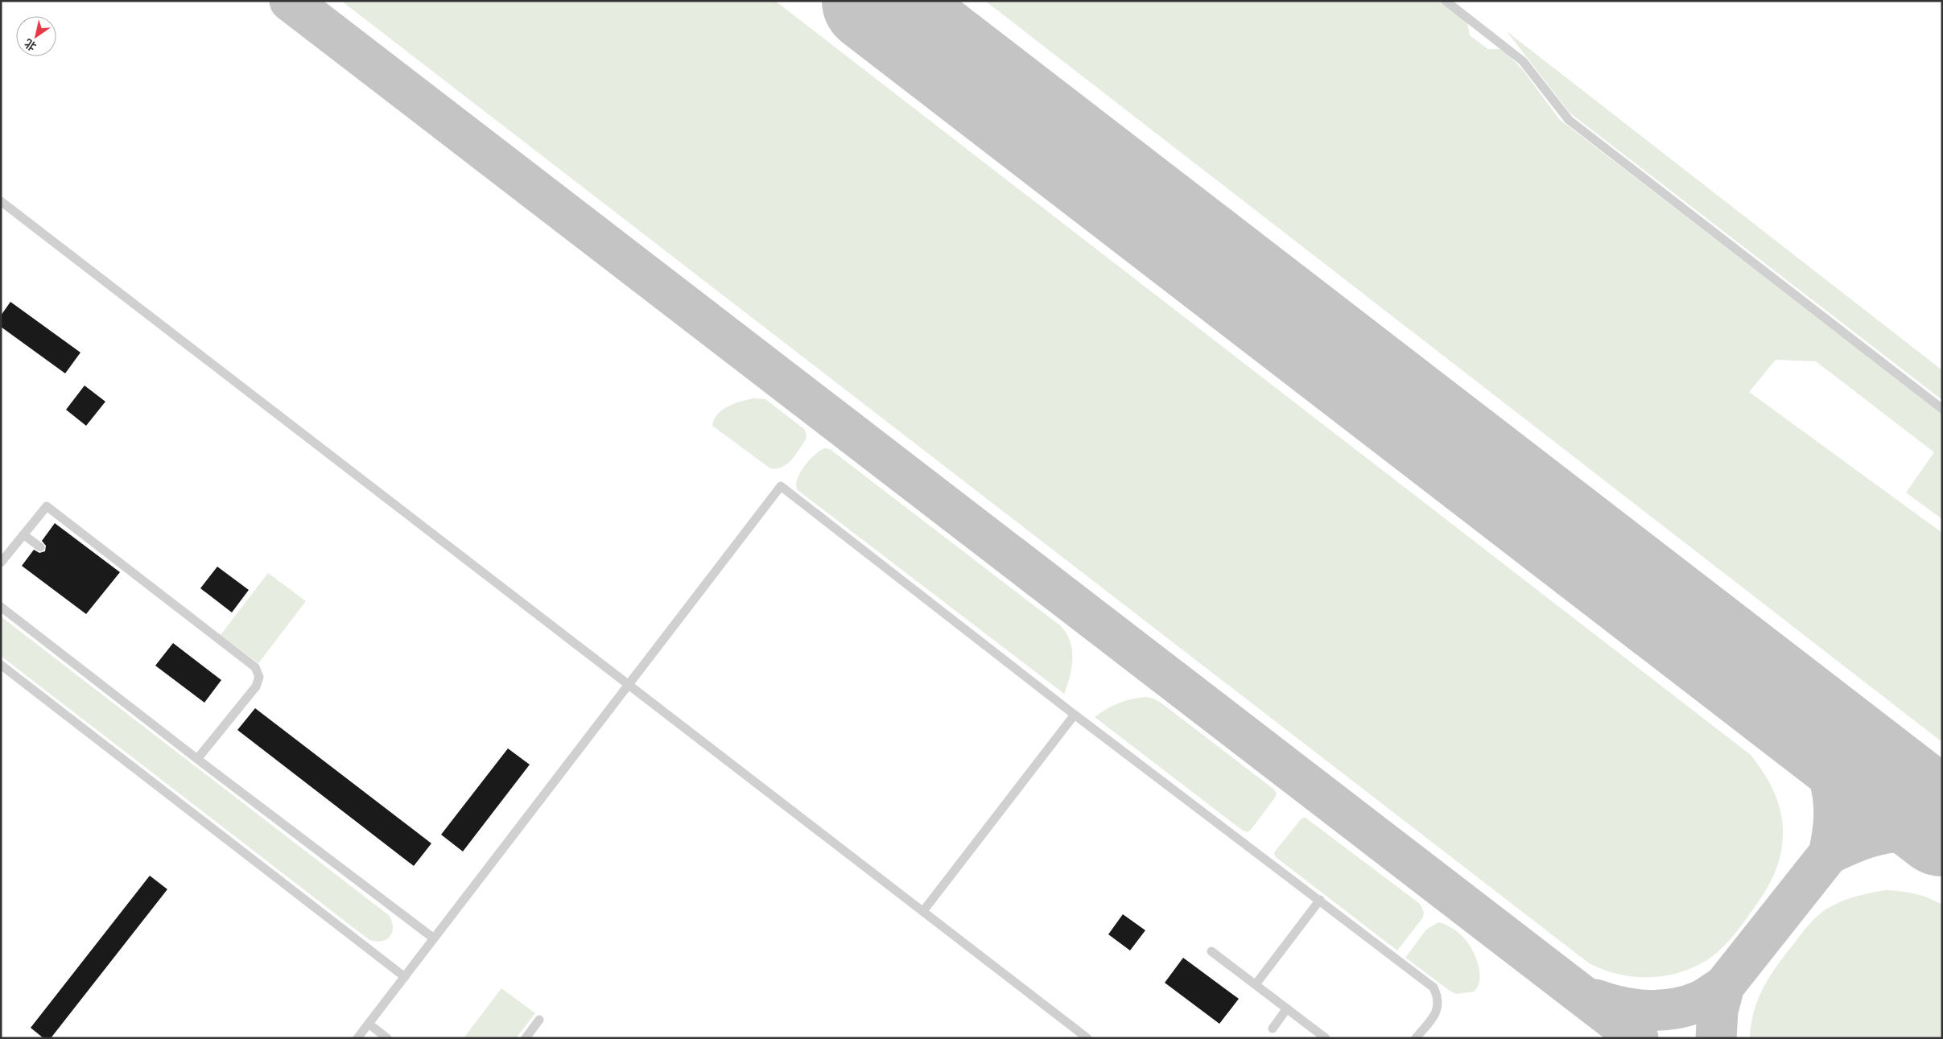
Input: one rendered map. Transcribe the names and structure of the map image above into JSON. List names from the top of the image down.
{
  "north": "bottom left"
}
